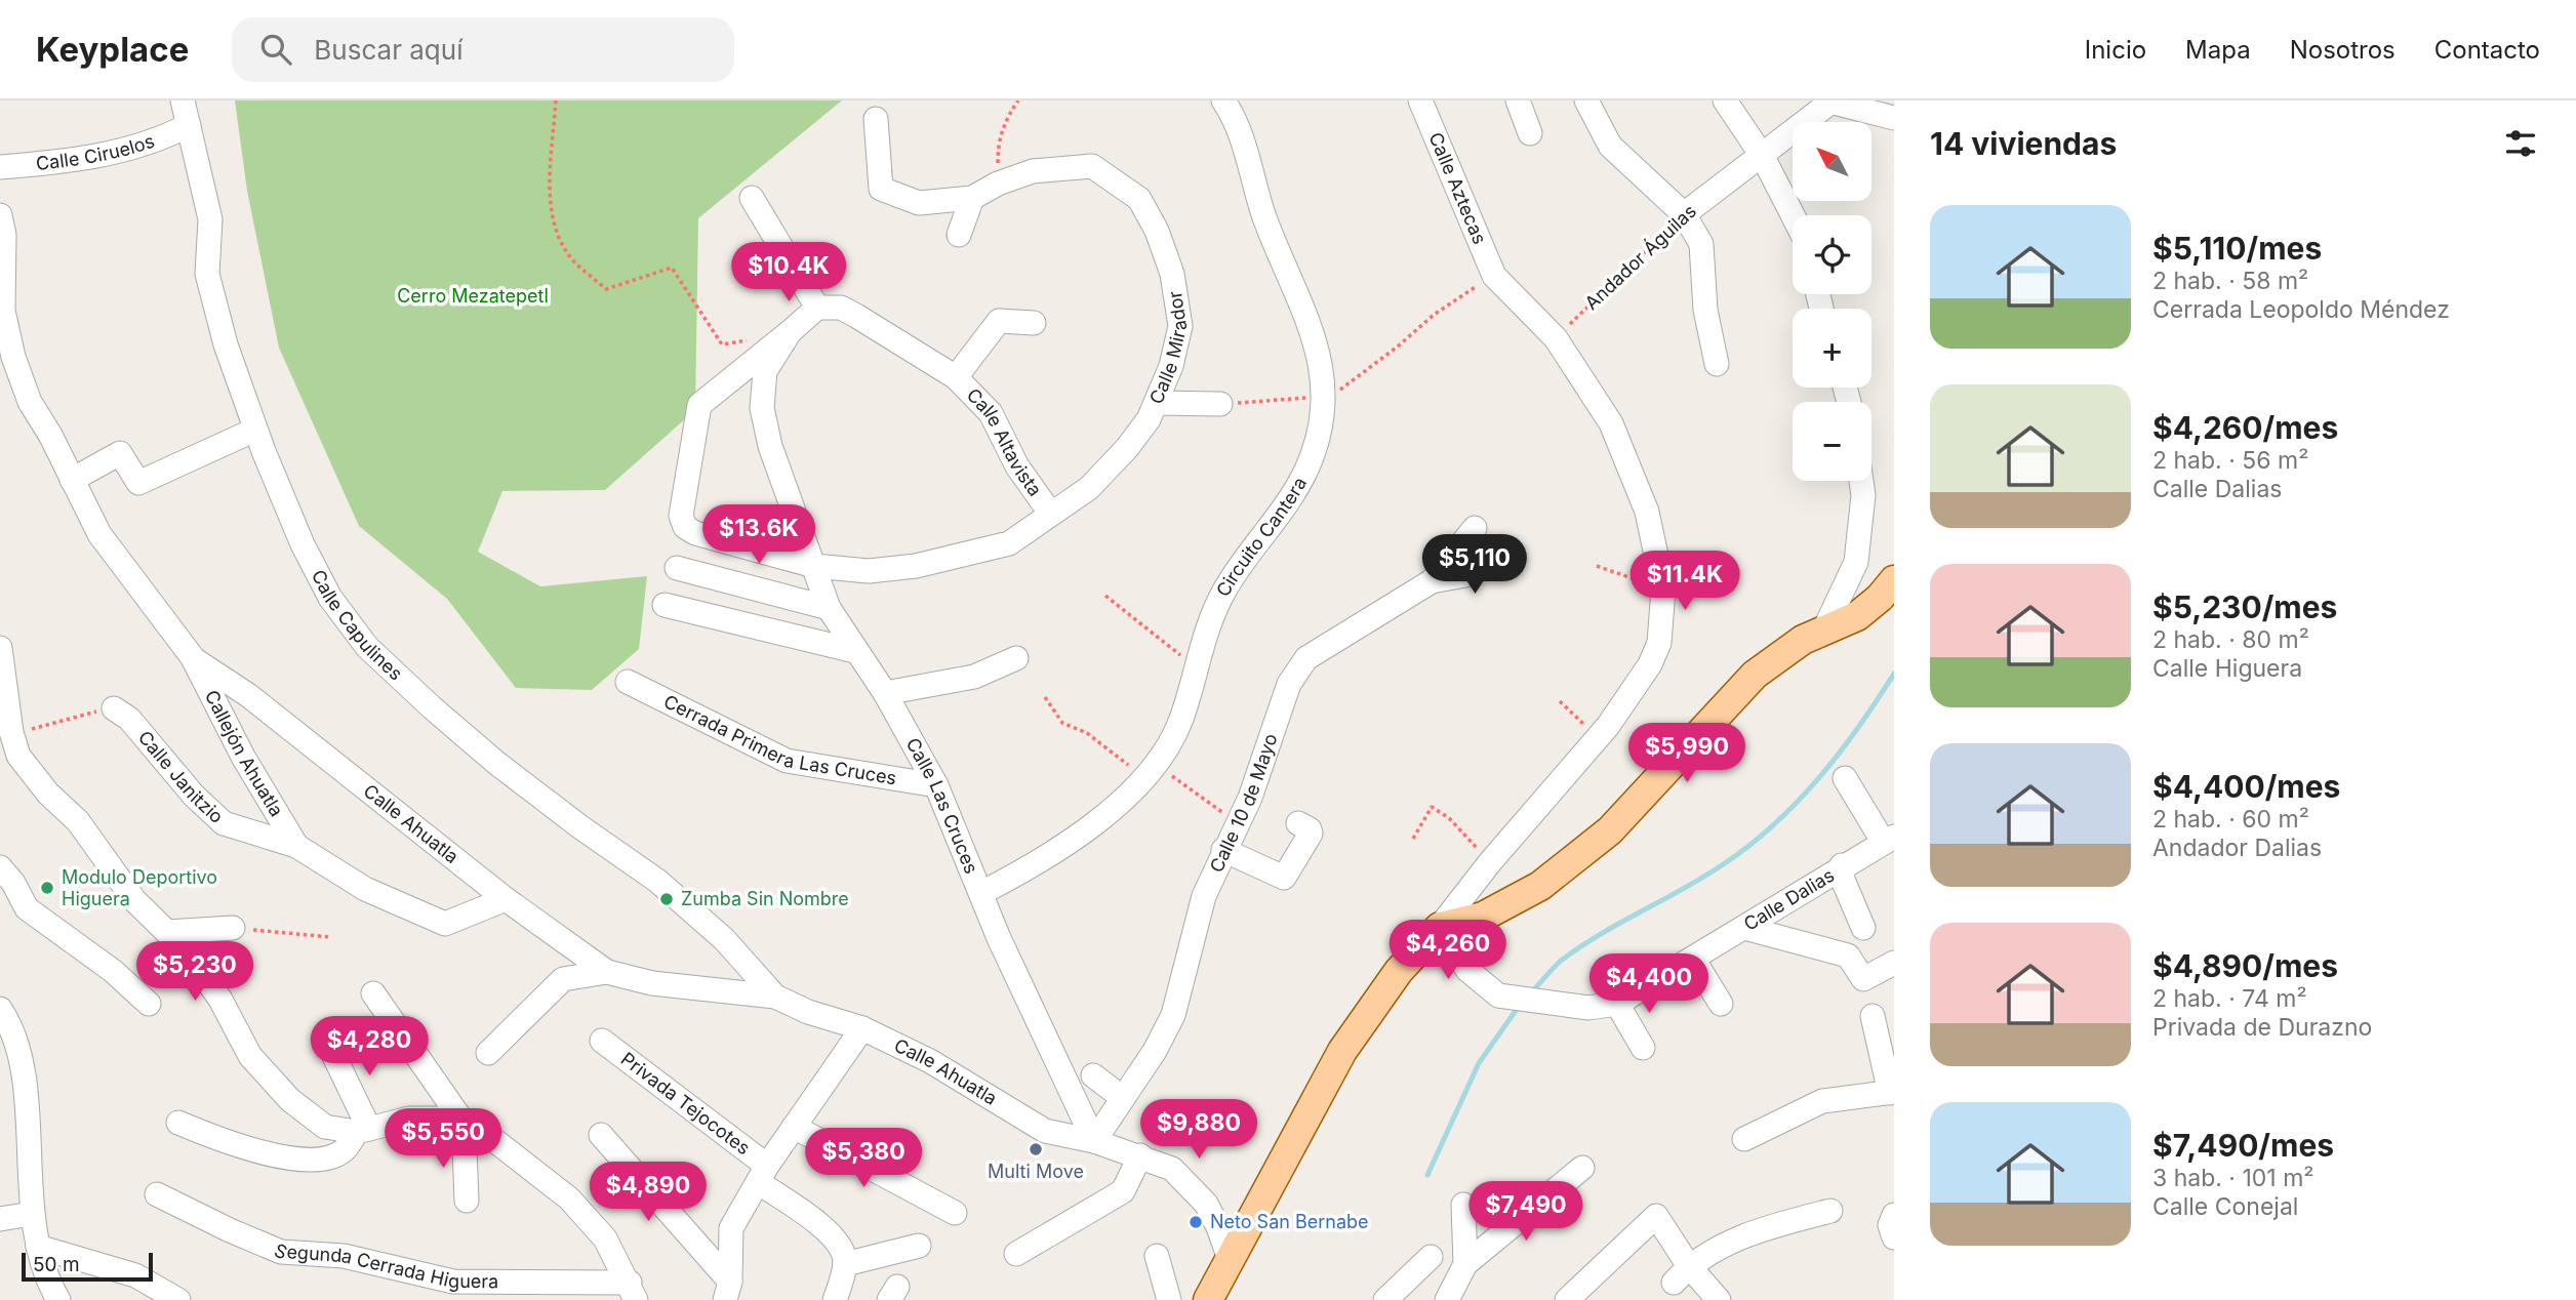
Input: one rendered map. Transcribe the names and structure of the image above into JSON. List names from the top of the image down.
{
  "streets": {
    "street": [
      "Calle Ciruelos",
      "Calle Aztecas",
      "Andador Águilas",
      "Calle Mirador",
      "Calle Altavista",
      "Circuito Cantera",
      "Calle Capulines",
      "Cerrada Primera Las Cruces",
      "Callejón Ahuatla",
      "Calle Janitzio",
      "Calle 10 de Mayo",
      "Calle Las Cruces",
      "Calle Ahuatla",
      "Calle Dalias",
      "Privada Tejocotes",
      "Segunda Cerrada Higuera"
    ]
  },
  "crossings": [
    ["Calle Ciruelos", "Calle Capulines"],
    ["Calle Mirador", "Calle Altavista"],
    ["Calle Mirador", "Calle Las Cruces"],
    ["Calle Altavista", "Calle Las Cruces"],
    ["Circuito Cantera", "Calle Las Cruces"],
    ["Calle Capulines", "Calle Ahuatla"],
    ["Cerrada Primera Las Cruces", "Calle Las Cruces"],
    ["Callejón Ahuatla", "Calle Janitzio"],
    ["Callejón Ahuatla", "Calle Ahuatla"],
    ["Calle Janitzio", "Calle Ahuatla"],
    ["Calle 10 de Mayo", "Calle Las Cruces"],
    ["Calle 10 de Mayo", "Calle Ahuatla"],
    ["Calle Las Cruces", "Calle Ahuatla"]
  ],
  "parks": ["Cerro Mezatepetl"],
  "places": [
    "Modulo Deportivo Higuera",
    "Zumba Sin Nombre",
    "Multi Move",
    "Neto San Bernabe"
  ],
  "scale_bar": "50 m",
  "north": "top left",
  "page": {
    "header": "Keyplace",
    "search": "Buscar aquí",
    "nav": [
      "Inicio",
      "Mapa",
      "Nosotros",
      "Contacto"
    ],
    "heading": "14 viviendas",
    "map_buttons": ["+", "−"],
    "list": [
      {
        "name": "$5,110/mes",
        "note": "2 hab. · 58 m² · Cerrada Leopoldo Méndez"
      },
      {
        "name": "$4,260/mes",
        "note": "2 hab. · 56 m² · Calle Dalias"
      },
      {
        "name": "$5,230/mes",
        "note": "2 hab. · 80 m² · Calle Higuera"
      },
      {
        "name": "$4,400/mes",
        "note": "2 hab. · 60 m² · Andador Dalias"
      },
      {
        "name": "$4,890/mes",
        "note": "2 hab. · 74 m² · Privada de Durazno"
      },
      {
        "name": "$7,490/mes",
        "note": "3 hab. · 101 m² · Calle Conejal"
      }
    ],
    "price": [
      "$10.4K",
      "$13.6K",
      "$5,110",
      "$11.4K",
      "$5,990",
      "$4,260",
      "$5,230",
      "$4,400",
      "$4,280",
      "$9,880",
      "$5,550",
      "$5,380",
      "$4,890",
      "$7,490"
    ],
    "scale": "50 m"
  }
}
